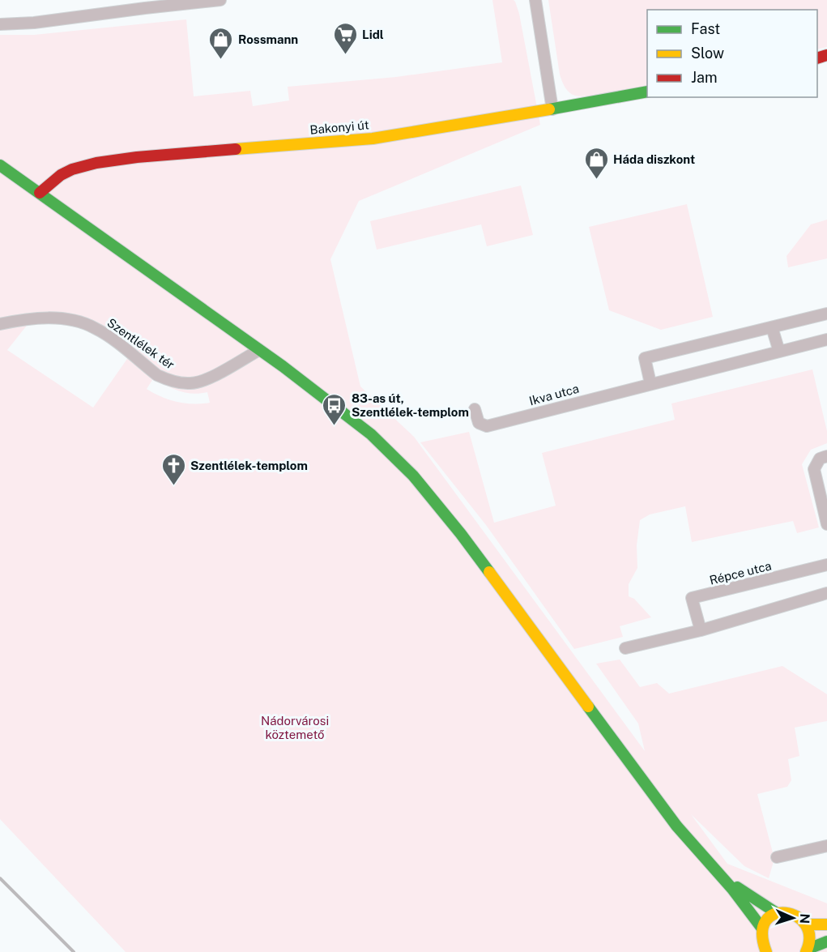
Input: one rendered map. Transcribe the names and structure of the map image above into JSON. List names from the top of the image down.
{
  "streets": {
    "main road": ["Bakonyi út"],
    "street": ["Szentlélek tér", "Ikva utca", "Répce utca"]
  },
  "parks": ["Nádorvárosi köztemető"],
  "places": {
    "supermarket": ["Lidl"],
    "shop": ["Rossmann", "Háda diszkont"],
    "bus stop": ["83-as út, Szentlélek-templom"],
    "church": ["Szentlélek-templom"]
  },
  "legend": ["Fast", "Slow", "Jam"],
  "north": "right"
}
